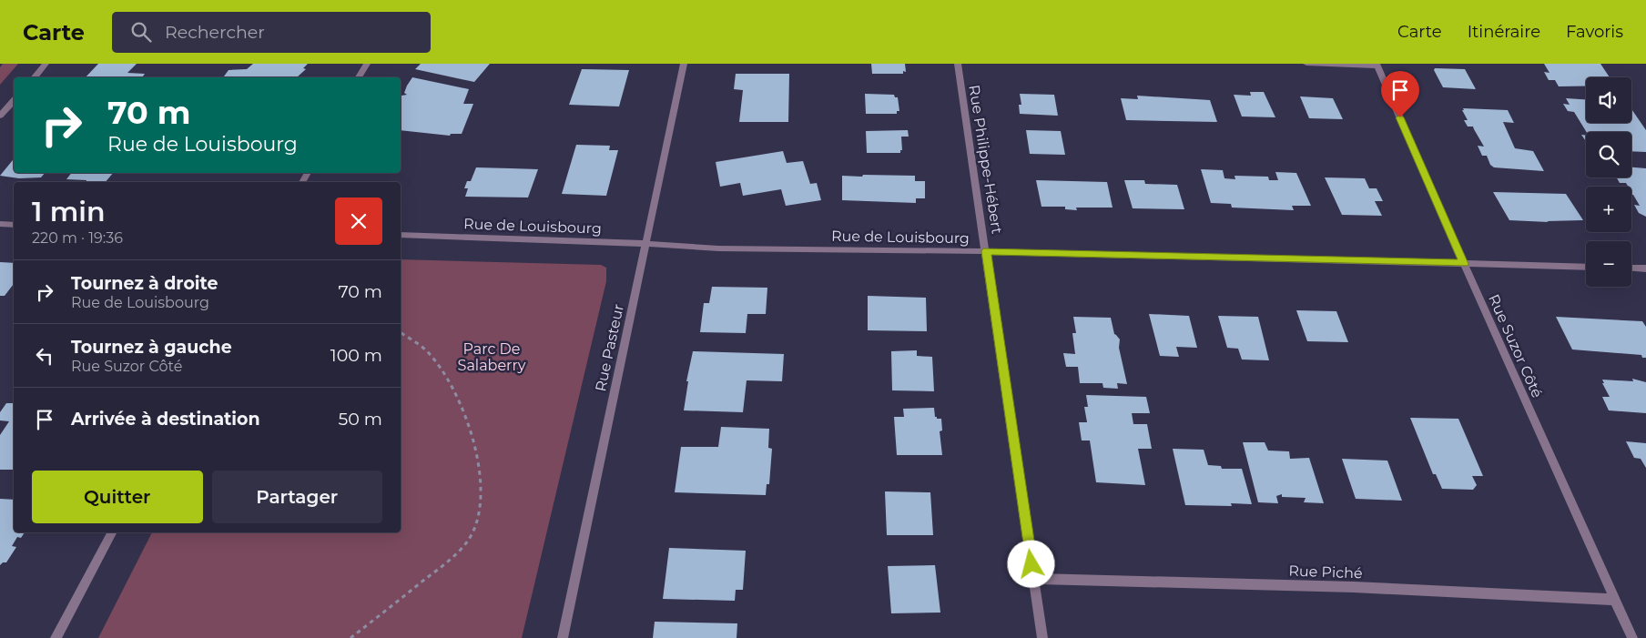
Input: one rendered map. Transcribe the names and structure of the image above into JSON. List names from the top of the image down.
{
  "streets": {
    "street": [
      "Rue Philippe-Hébert",
      "Rue de Louisbourg",
      "Rue Suzor Côté",
      "Rue Pasteur",
      "Rue Piché"
    ]
  },
  "crossings": [
    ["Rue Philippe-Hébert", "Rue de Louisbourg"],
    ["Rue Philippe-Hébert", "Rue Piché"],
    ["Rue de Louisbourg", "Rue Suzor Côté"],
    ["Rue de Louisbourg", "Rue Pasteur"],
    ["Rue Suzor Côté", "Rue Piché"]
  ],
  "parks": ["Parc De Salaberry"],
  "page": {
    "header": "Carte",
    "search": "Rechercher",
    "nav": ["Carte", "Itinéraire", "Favoris"],
    "map_buttons": ["+", "−"],
    "turn": ["70 m", "Rue de Louisbourg"],
    "heading": ["1 min", "220 m · 19:36"],
    "list": [
      {
        "name": "Tournez à droite",
        "note": "Rue de Louisbourg",
        "value": "70 m"
      },
      {
        "name": "Tournez à gauche",
        "note": "Rue Suzor Côté",
        "value": "100 m"
      },
      {
        "name": "Arrivée à destination",
        "value": "50 m"
      }
    ],
    "buttons": ["Quitter", "Partager"]
  }
}
